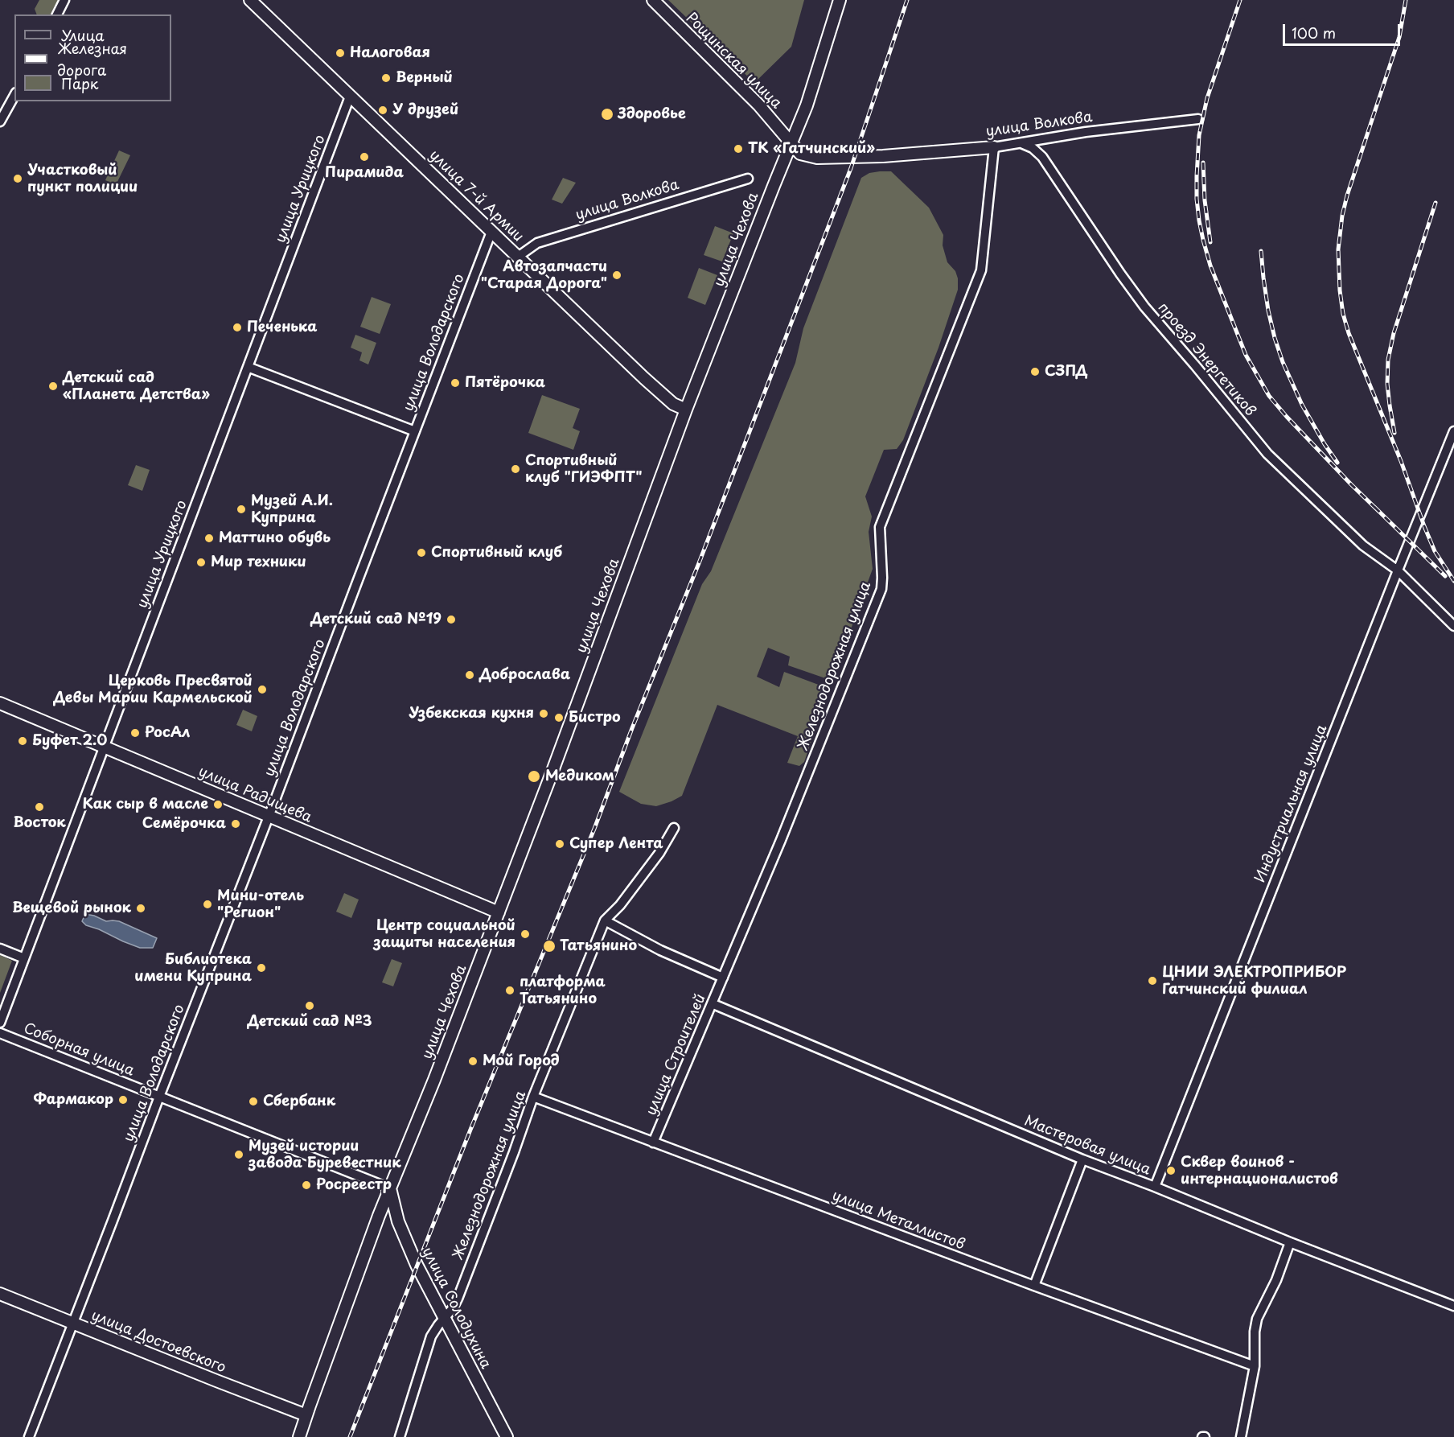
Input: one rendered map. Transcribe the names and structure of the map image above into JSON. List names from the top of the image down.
{
  "streets": {
    "street": [
      "Рощинская улица",
      "улица Волкова",
      "улица Урицкого",
      "улица 7-й Армии",
      "улица Чехова",
      "улица Володарского",
      "проезд Энергетиков",
      "Железнодорожная улица",
      "улица Радищева",
      "Индустриальная улица",
      "Соборная улица",
      "улица Строителей",
      "Мастеровая улица",
      "улица Металлистов",
      "улица Солодухина",
      "улица Достоевского"
    ]
  },
  "crossings": [
    ["Рощинская улица", "улица Волкова"],
    ["Рощинская улица", "улица Чехова"],
    ["улица Волкова", "улица 7-й Армии"],
    ["улица Волкова", "проезд Энергетиков"],
    ["улица Волкова", "Железнодорожная улица"],
    ["улица Урицкого", "улица 7-й Армии"],
    ["улица Урицкого", "улица Радищева"],
    ["улица 7-й Армии", "улица Чехова"],
    ["улица 7-й Армии", "улица Володарского"],
    ["улица Чехова", "улица Радищева"],
    ["улица Чехова", "Соборная улица"],
    ["улица Чехова", "улица Солодухина"],
    ["улица Чехова", "улица Достоевского"],
    ["улица Володарского", "улица Радищева"],
    ["улица Володарского", "Соборная улица"],
    ["улица Володарского", "улица Достоевского"],
    ["проезд Энергетиков", "Индустриальная улица"],
    ["Железнодорожная улица", "улица Строителей"],
    ["Железнодорожная улица", "улица Металлистов"],
    ["Железнодорожная улица", "улица Солодухина"],
    ["Индустриальная улица", "Мастеровая улица"],
    ["Соборная улица", "улица Солодухина"],
    ["улица Строителей", "Мастеровая улица"],
    ["улица Строителей", "улица Металлистов"]
  ],
  "places": [
    "Налоговая",
    "Верный",
    "У друзей",
    "Здоровье",
    "ТК «Гатчинский»",
    "Пирамида",
    "Участковый пункт полиции",
    "Автозапчасти \"Старая Дорога\"",
    "Печенька",
    "СЗПД",
    "Пятёрочка",
    "Детский сад «Планета Детства»",
    "Спортивный клуб \"ГИЭФПТ\"",
    "Музей А.И. Куприна",
    "Маттино обувь",
    "Спортивный клуб",
    "Мир техники",
    "Детский сад №19",
    "Доброслава",
    "Церковь Пресвятой Девы Марии Кармельской",
    "Узбекская кухня",
    "Бистро",
    "РосАл",
    "Буфет 2.0",
    "Медиком",
    "Как сыр в масле",
    "Восток",
    "Семёрочка",
    "Супер Лента",
    "Мини-отель \"Регион\"",
    "Вещевой рынок",
    "Центр социальной защиты населения",
    "Татьянино",
    "Библиотека имени Куприна",
    "ЦНИИ ЭЛЕКТРОПРИБОР Гатчинский филиал",
    "платформа Татьянино",
    "Детский сад №3",
    "Мой Город",
    "Фармакор",
    "Сбербанк",
    "Музей истории завода Буревестник",
    "Сквер воинов - интернационалистов",
    "Росреестр"
  ],
  "legend": ["Улица", "Железная дорога", "Парк"],
  "scale_bar": "100 m"
}
